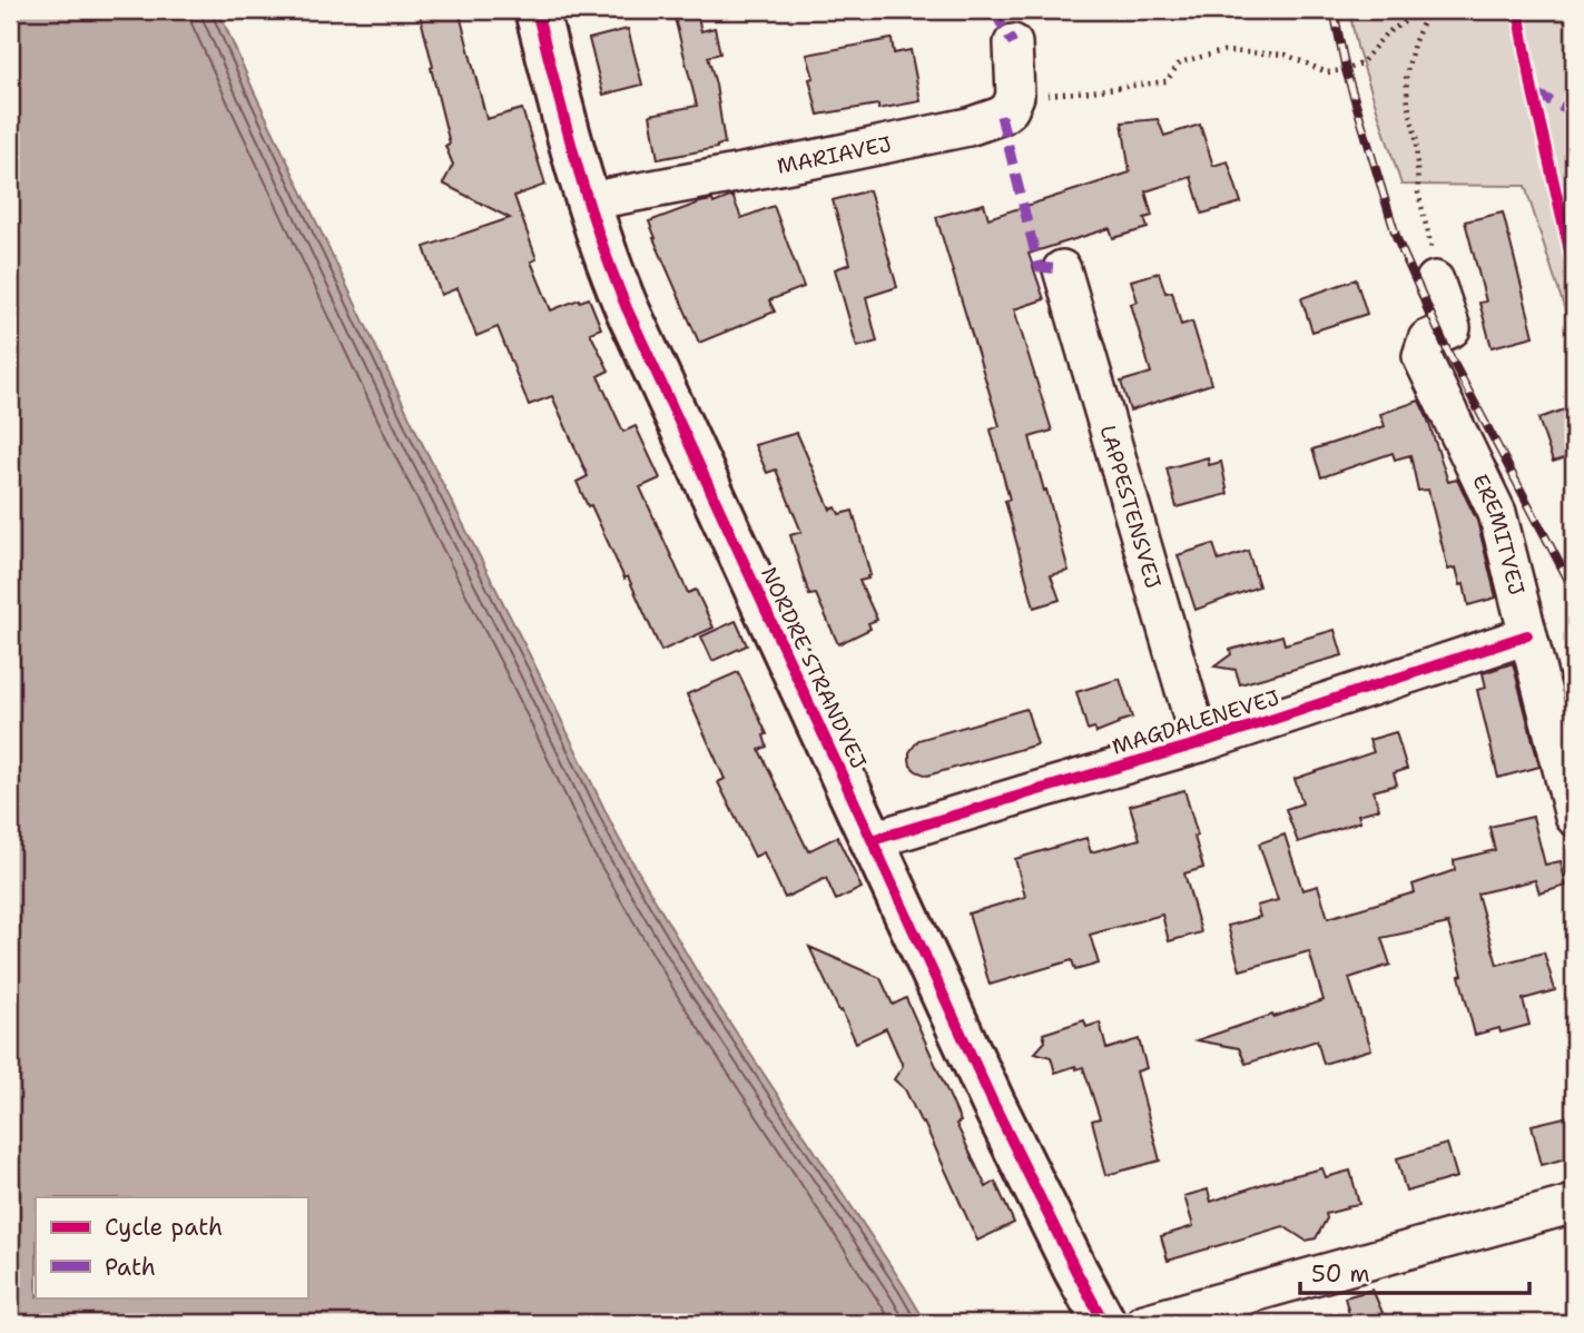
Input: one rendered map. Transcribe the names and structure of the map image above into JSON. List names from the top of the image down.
{
  "streets": {
    "main road": ["NORDRE STRANDVEJ"],
    "street": [
      "MARIAVEJ",
      "LAPPESTENSVEJ",
      "EREMITVEJ",
      "MAGDALENEVEJ"
    ]
  },
  "crossings": [
    ["MARIAVEJ", "NORDRE STRANDVEJ"],
    ["LAPPESTENSVEJ", "MAGDALENEVEJ"],
    ["EREMITVEJ", "MAGDALENEVEJ"],
    ["NORDRE STRANDVEJ", "MAGDALENEVEJ"]
  ],
  "legend": ["Cycle path", "Path"],
  "scale_bar": "50 m"
}
